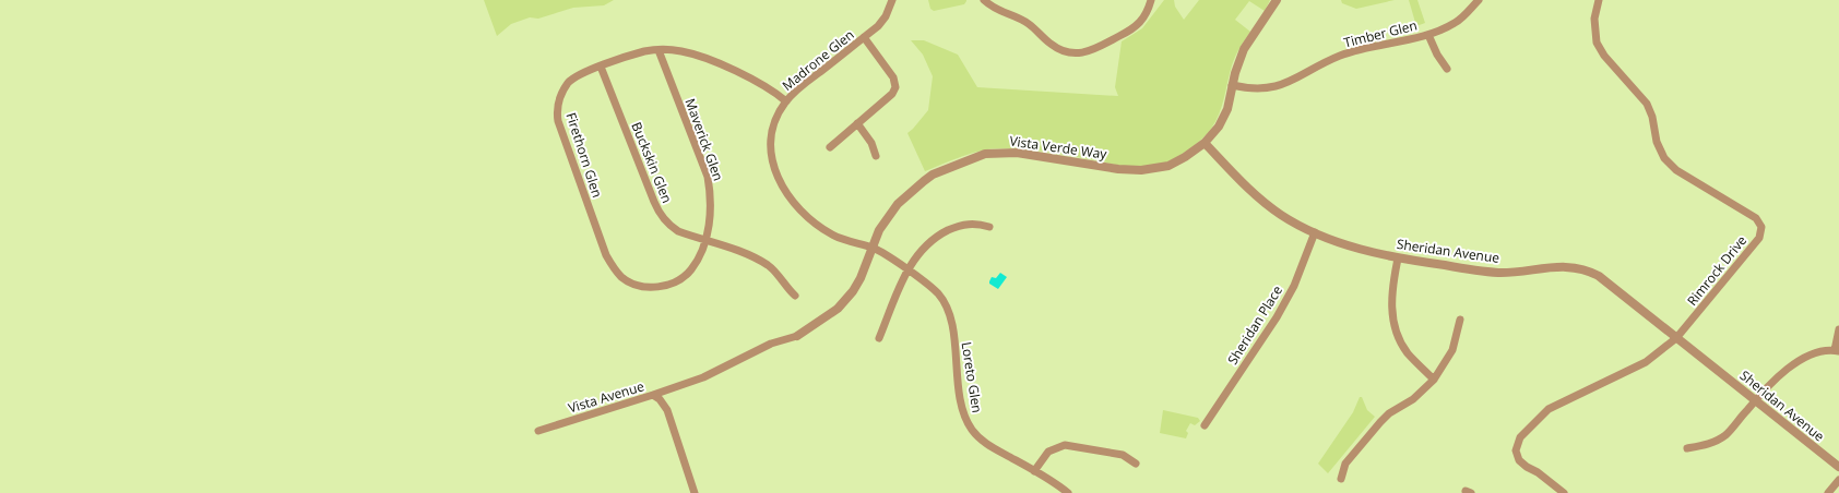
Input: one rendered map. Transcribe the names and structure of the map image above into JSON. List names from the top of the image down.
{
  "streets": {
    "street": [
      "Timber Glen",
      "Madrone Glen",
      "Maverick Glen",
      "Vista Verde Way",
      "Firethorn Glen",
      "Buckskin Glen",
      "Sheridan Avenue",
      "Rimrock Drive",
      "Sheridan Place",
      "Loreto Glen",
      "Vista Avenue"
    ]
  },
  "crossings": [
    ["Timber Glen", "Vista Verde Way"],
    ["Madrone Glen", "Vista Verde Way"],
    ["Madrone Glen", "Firethorn Glen"],
    ["Madrone Glen", "Loreto Glen"],
    ["Maverick Glen", "Firethorn Glen"],
    ["Maverick Glen", "Buckskin Glen"],
    ["Vista Verde Way", "Sheridan Avenue"],
    ["Vista Verde Way", "Loreto Glen"],
    ["Firethorn Glen", "Buckskin Glen"],
    ["Sheridan Avenue", "Rimrock Drive"],
    ["Sheridan Avenue", "Sheridan Place"]
  ]
}
